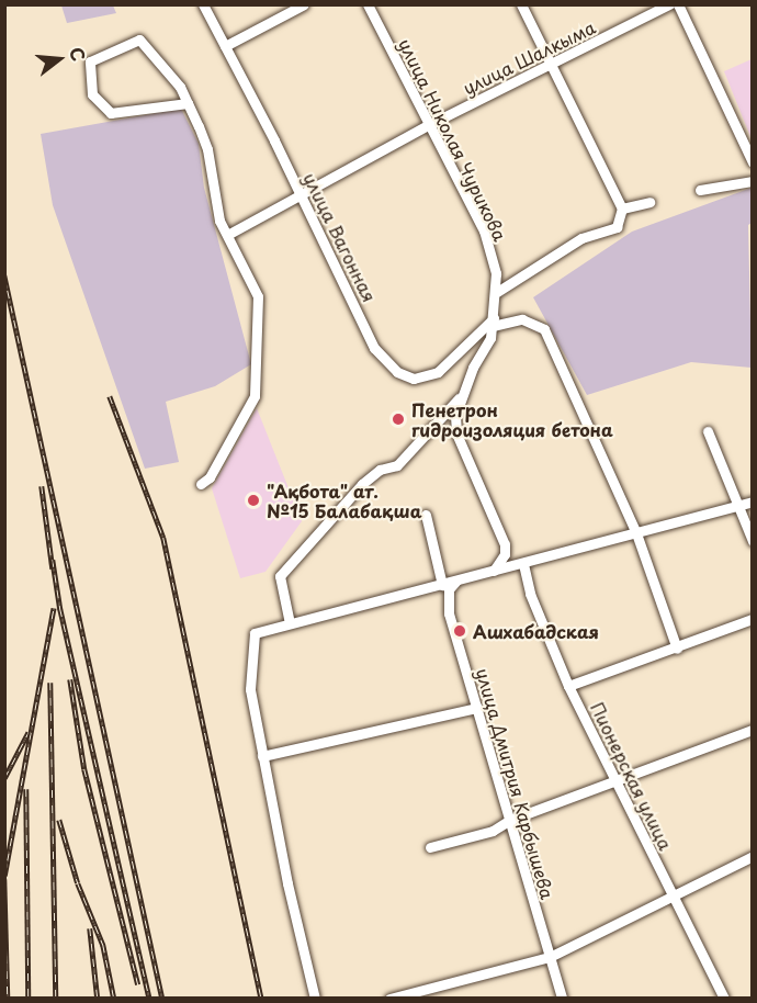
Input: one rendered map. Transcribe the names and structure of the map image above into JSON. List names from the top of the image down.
{
  "streets": {
    "street": [
      "улица Шалкыма",
      "улица Николая Чурикова",
      "улица Вагонная",
      "Пионерская улица",
      "улица Дмитрия Карбышева"
    ]
  },
  "crossings": [
    ["улица Шалкыма", "улица Николая Чурикова"],
    ["улица Шалкыма", "улица Вагонная"],
    ["улица Николая Чурикова", "улица Вагонная"]
  ],
  "places": ["Пенетрон гидроизоляция бетона", "\"Ақбота\" ат. №15 Балабақша", "Ашхабадская"],
  "north": "right"
}
